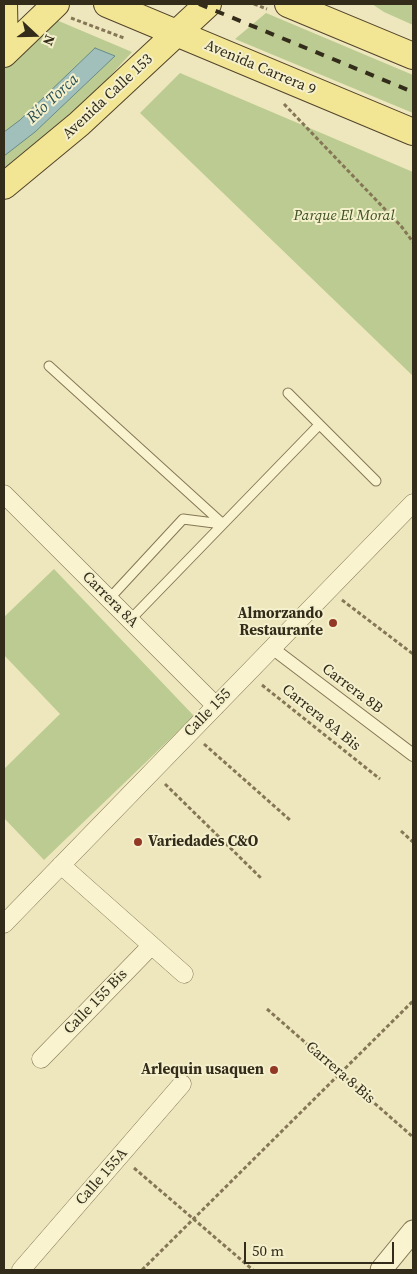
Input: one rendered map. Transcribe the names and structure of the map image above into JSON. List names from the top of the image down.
{
  "streets": {
    "main road": ["Avenida Carrera 9", "Avenida Calle 153"],
    "street": [
      "Carrera 8A",
      "Carrera 8B",
      "Calle 155",
      "Calle 155 Bis",
      "Calle 155A"
    ],
    "path": ["Carrera 8A Bis", "Carrera 8 Bis"]
  },
  "crossings": [
    ["Avenida Carrera 9", "Avenida Calle 153"],
    ["Carrera 8A", "Calle 155"],
    ["Carrera 8B", "Calle 155"],
    ["Calle 155", "Carrera 8A Bis"]
  ],
  "water": ["Río Torca"],
  "parks": ["Parque El Moral"],
  "places": ["Almorzando Restaurante", "Variedades C&O", "Arlequin usaquen"],
  "scale_bar": "50 m",
  "north": "right"
}
